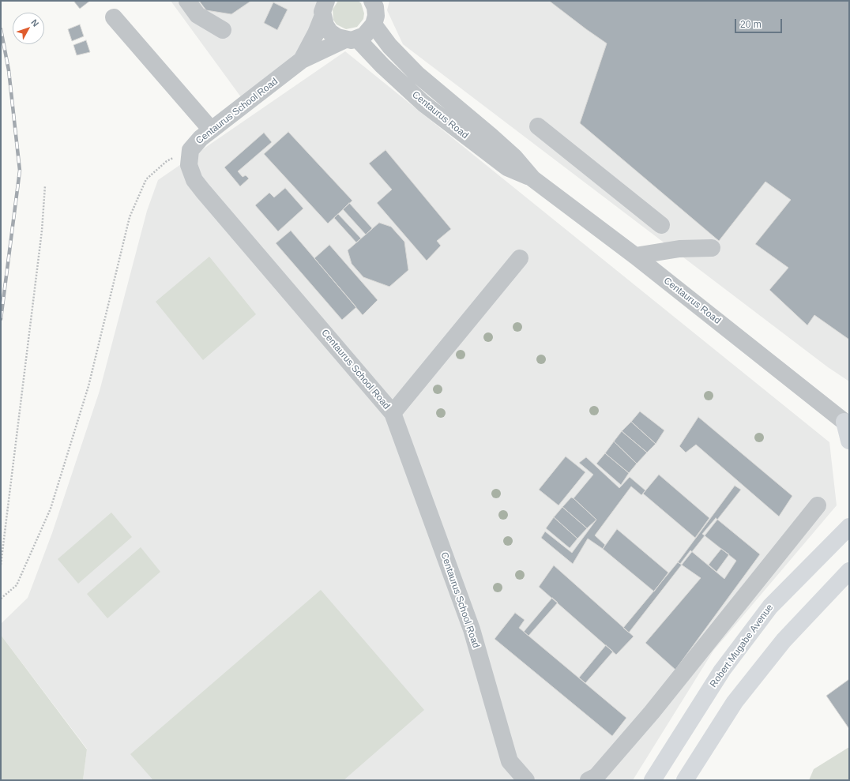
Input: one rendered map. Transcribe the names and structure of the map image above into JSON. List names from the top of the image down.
{
  "streets": {
    "main road": ["Robert Mugabe Avenue"],
    "street": ["Centaurus School Road", "Centaurus Road"]
  },
  "crossings": [
    ["Centaurus School Road", "Centaurus Road"]
  ],
  "scale_bar": "20 m",
  "north": "top right"
}
